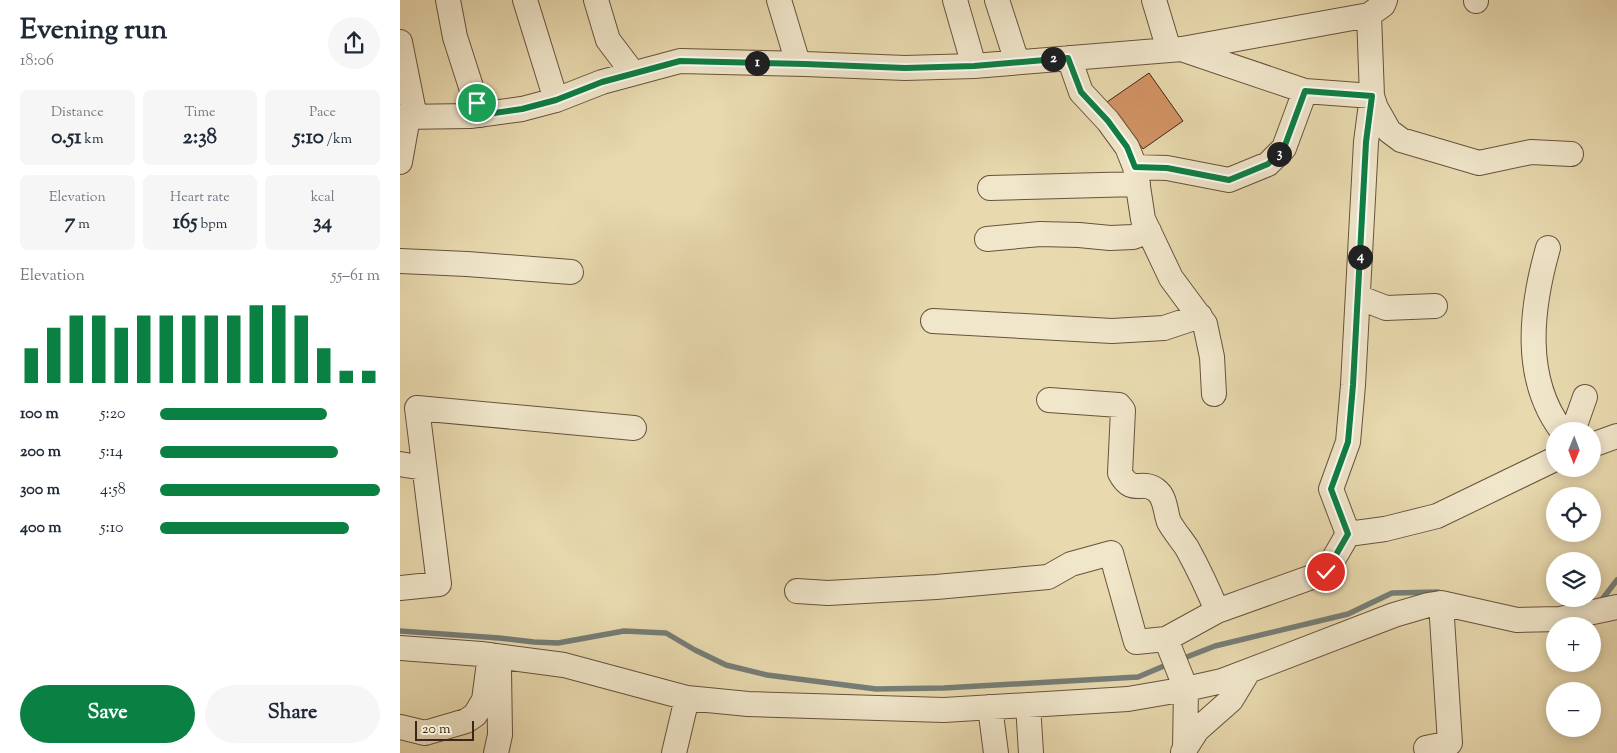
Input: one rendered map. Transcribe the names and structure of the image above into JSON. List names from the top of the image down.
{
  "scale_bar": "20 m",
  "north": "bottom",
  "page": {
    "heading": ["Evening run", "18:06"],
    "pins": [
      "2",
      "1",
      "3",
      "4"
    ],
    "stats": [
      ["Distance", "0.51 km"],
      ["Time", "2:38"],
      ["Pace", "5:10 /km"],
      ["Elevation", "7 m"],
      ["Heart rate", "165 bpm"],
      ["kcal", "34"]
    ],
    "chart": ["Elevation", "55–61 m"],
    "list": [
      {
        "name": "100 m",
        "note": "5:20"
      },
      {
        "name": "200 m",
        "note": "5:14"
      },
      {
        "name": "300 m",
        "note": "4:58"
      },
      {
        "name": "400 m",
        "note": "5:10"
      }
    ],
    "map_buttons": ["+", "−"],
    "buttons": ["Save", "Share"],
    "scale": "20 m"
  }
}
